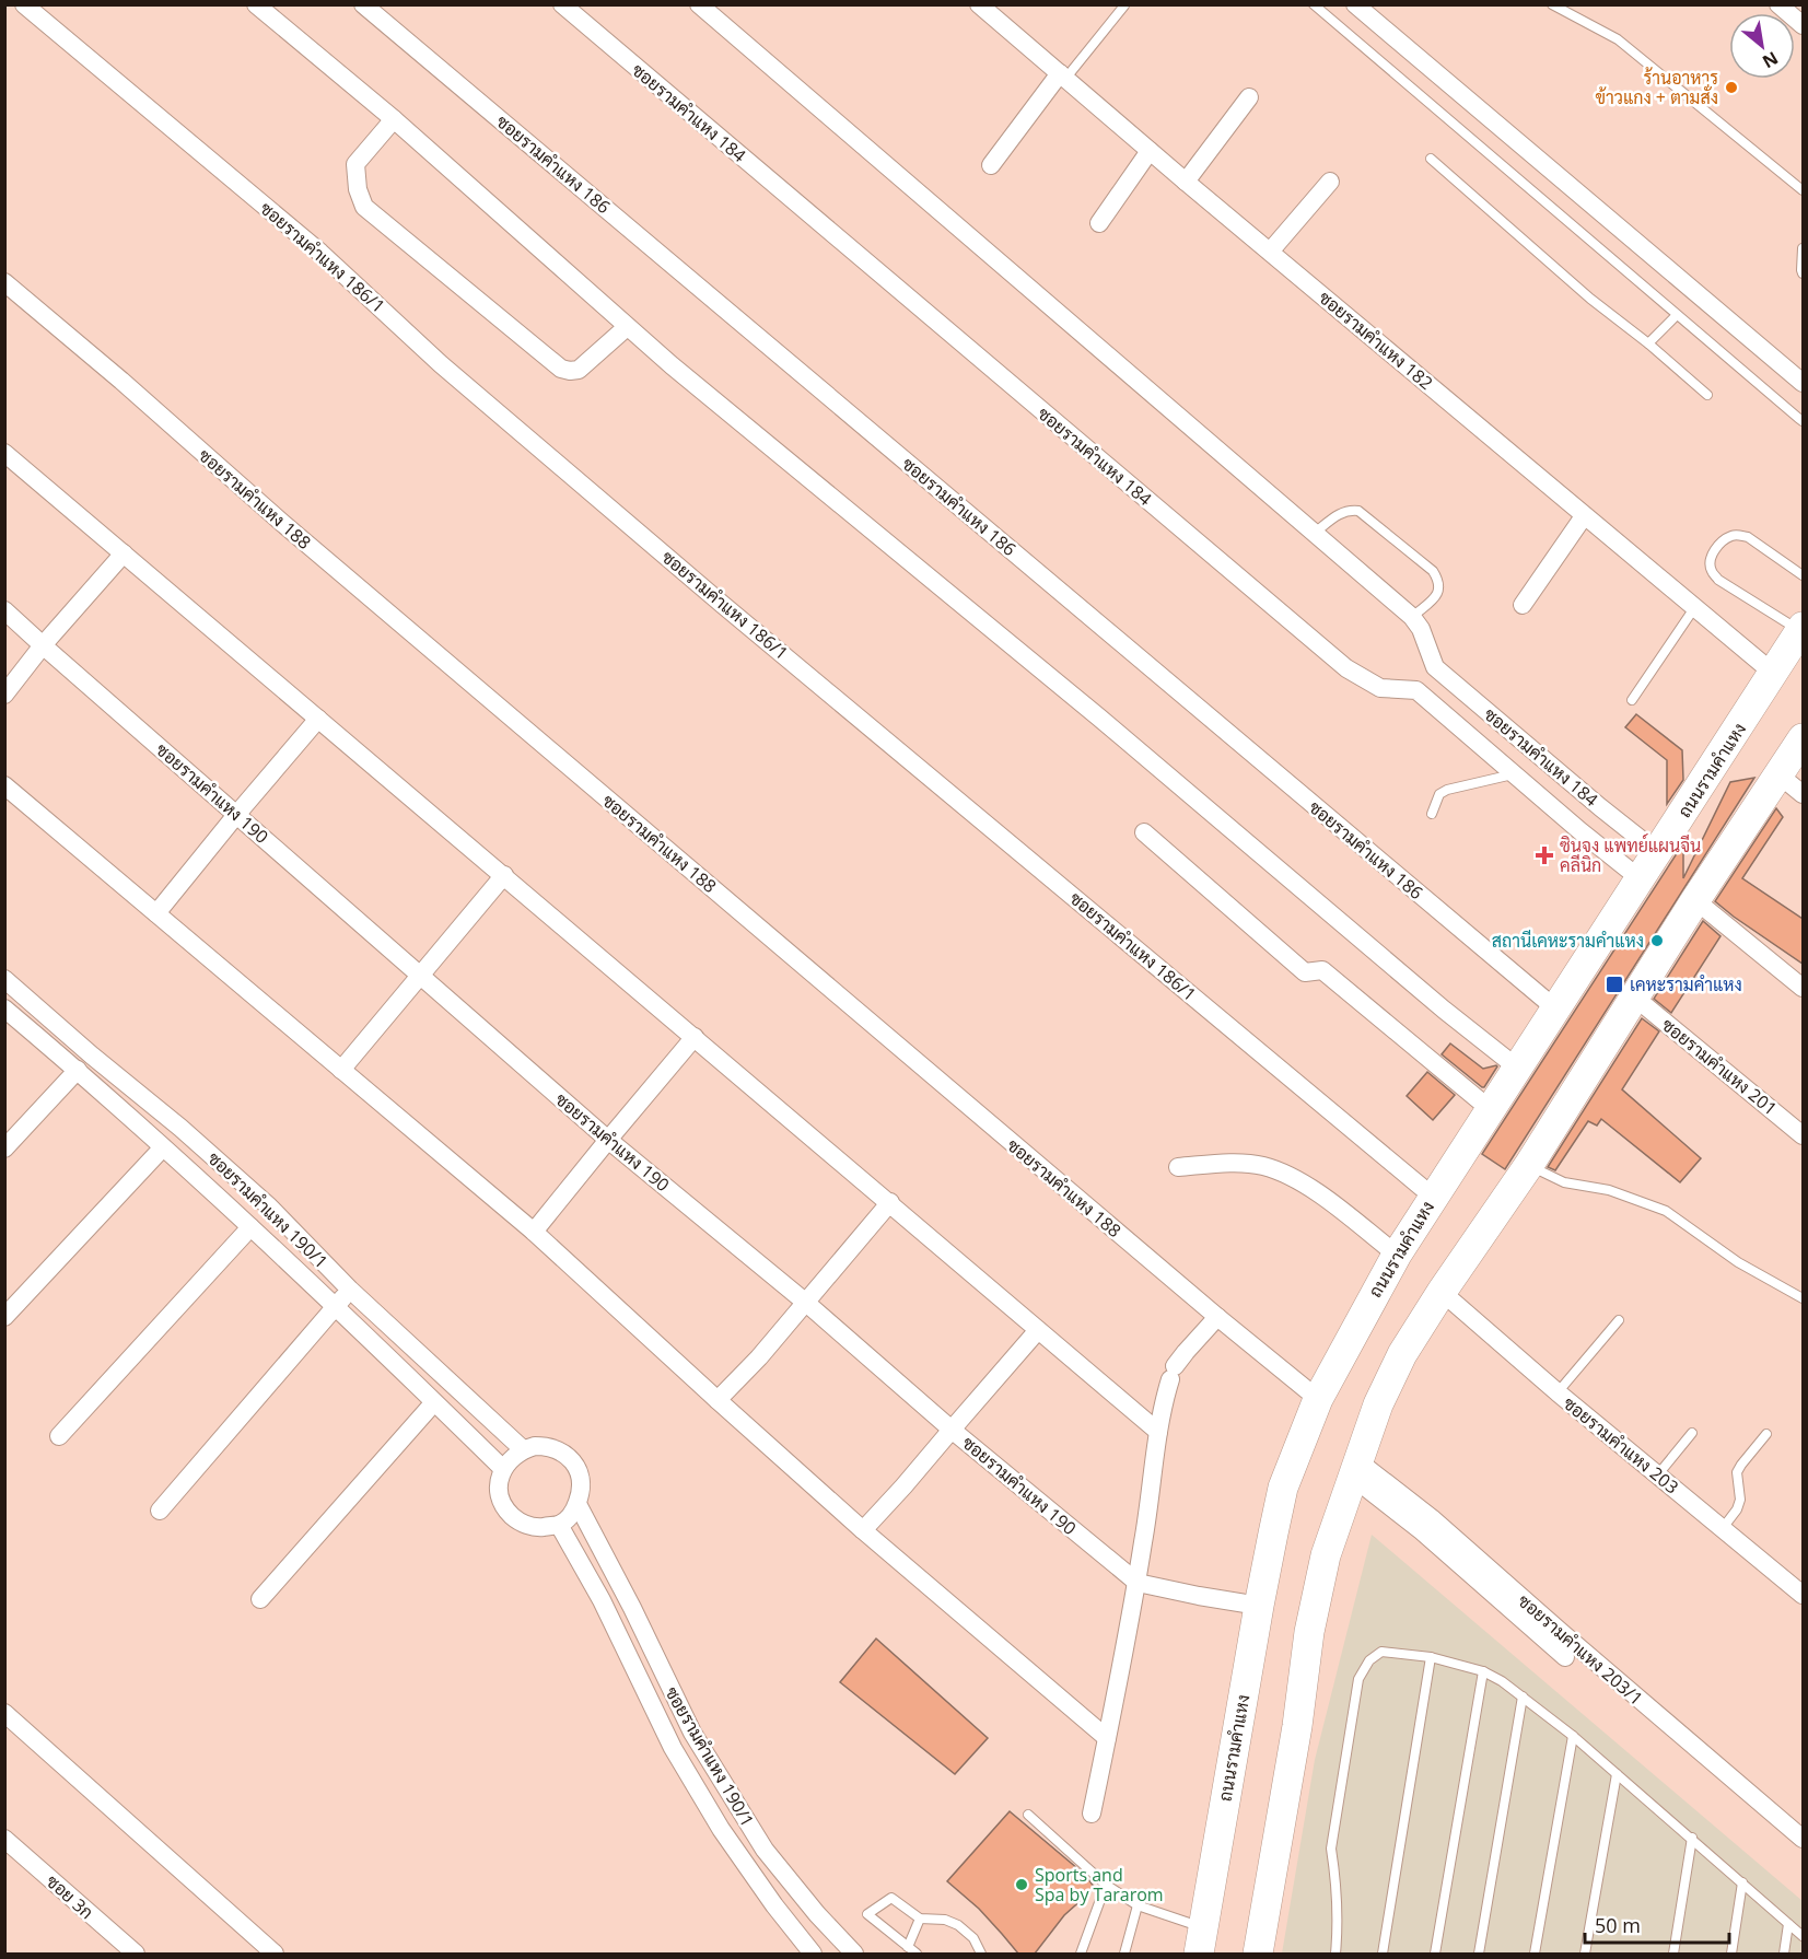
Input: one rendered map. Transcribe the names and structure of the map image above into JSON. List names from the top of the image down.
{
  "streets": {
    "main road": ["ถนนรามคำแหง"],
    "street": [
      "ซอยรามคำแหง 184",
      "ซอยรามคำแหง 186",
      "ซอยรามคำแหง 186/1",
      "ซอยรามคำแหง 182",
      "ซอยรามคำแหง 188",
      "ซอยรามคำแหง 190",
      "ซอยรามคำแหง 201",
      "ซอยรามคำแหง 190/1",
      "ซอยรามคำแหง 203",
      "ซอยรามคำแหง 203/1",
      "ซอย 3ก"
    ]
  },
  "crossings": [
    ["ซอยรามคำแหง 184", "ถนนรามคำแหง"],
    ["ซอยรามคำแหง 186", "ถนนรามคำแหง"],
    ["ซอยรามคำแหง 186/1", "ถนนรามคำแหง"],
    ["ซอยรามคำแหง 182", "ถนนรามคำแหง"],
    ["ซอยรามคำแหง 188", "ถนนรามคำแหง"],
    ["ถนนรามคำแหง", "ซอยรามคำแหง 190"]
  ],
  "places": {
    "other": ["ร้านอาหาร ข้าวแกง + ตามสั่ง", "สถานีเคหะรามคำแหง", "Sports and Spa by Tararom"],
    "health": ["ซินจง แพทย์แผนจีน คลีนิก"],
    "transit": ["เคหะรามคำแหง"]
  },
  "scale_bar": "50 m",
  "north": "bottom right"
}
